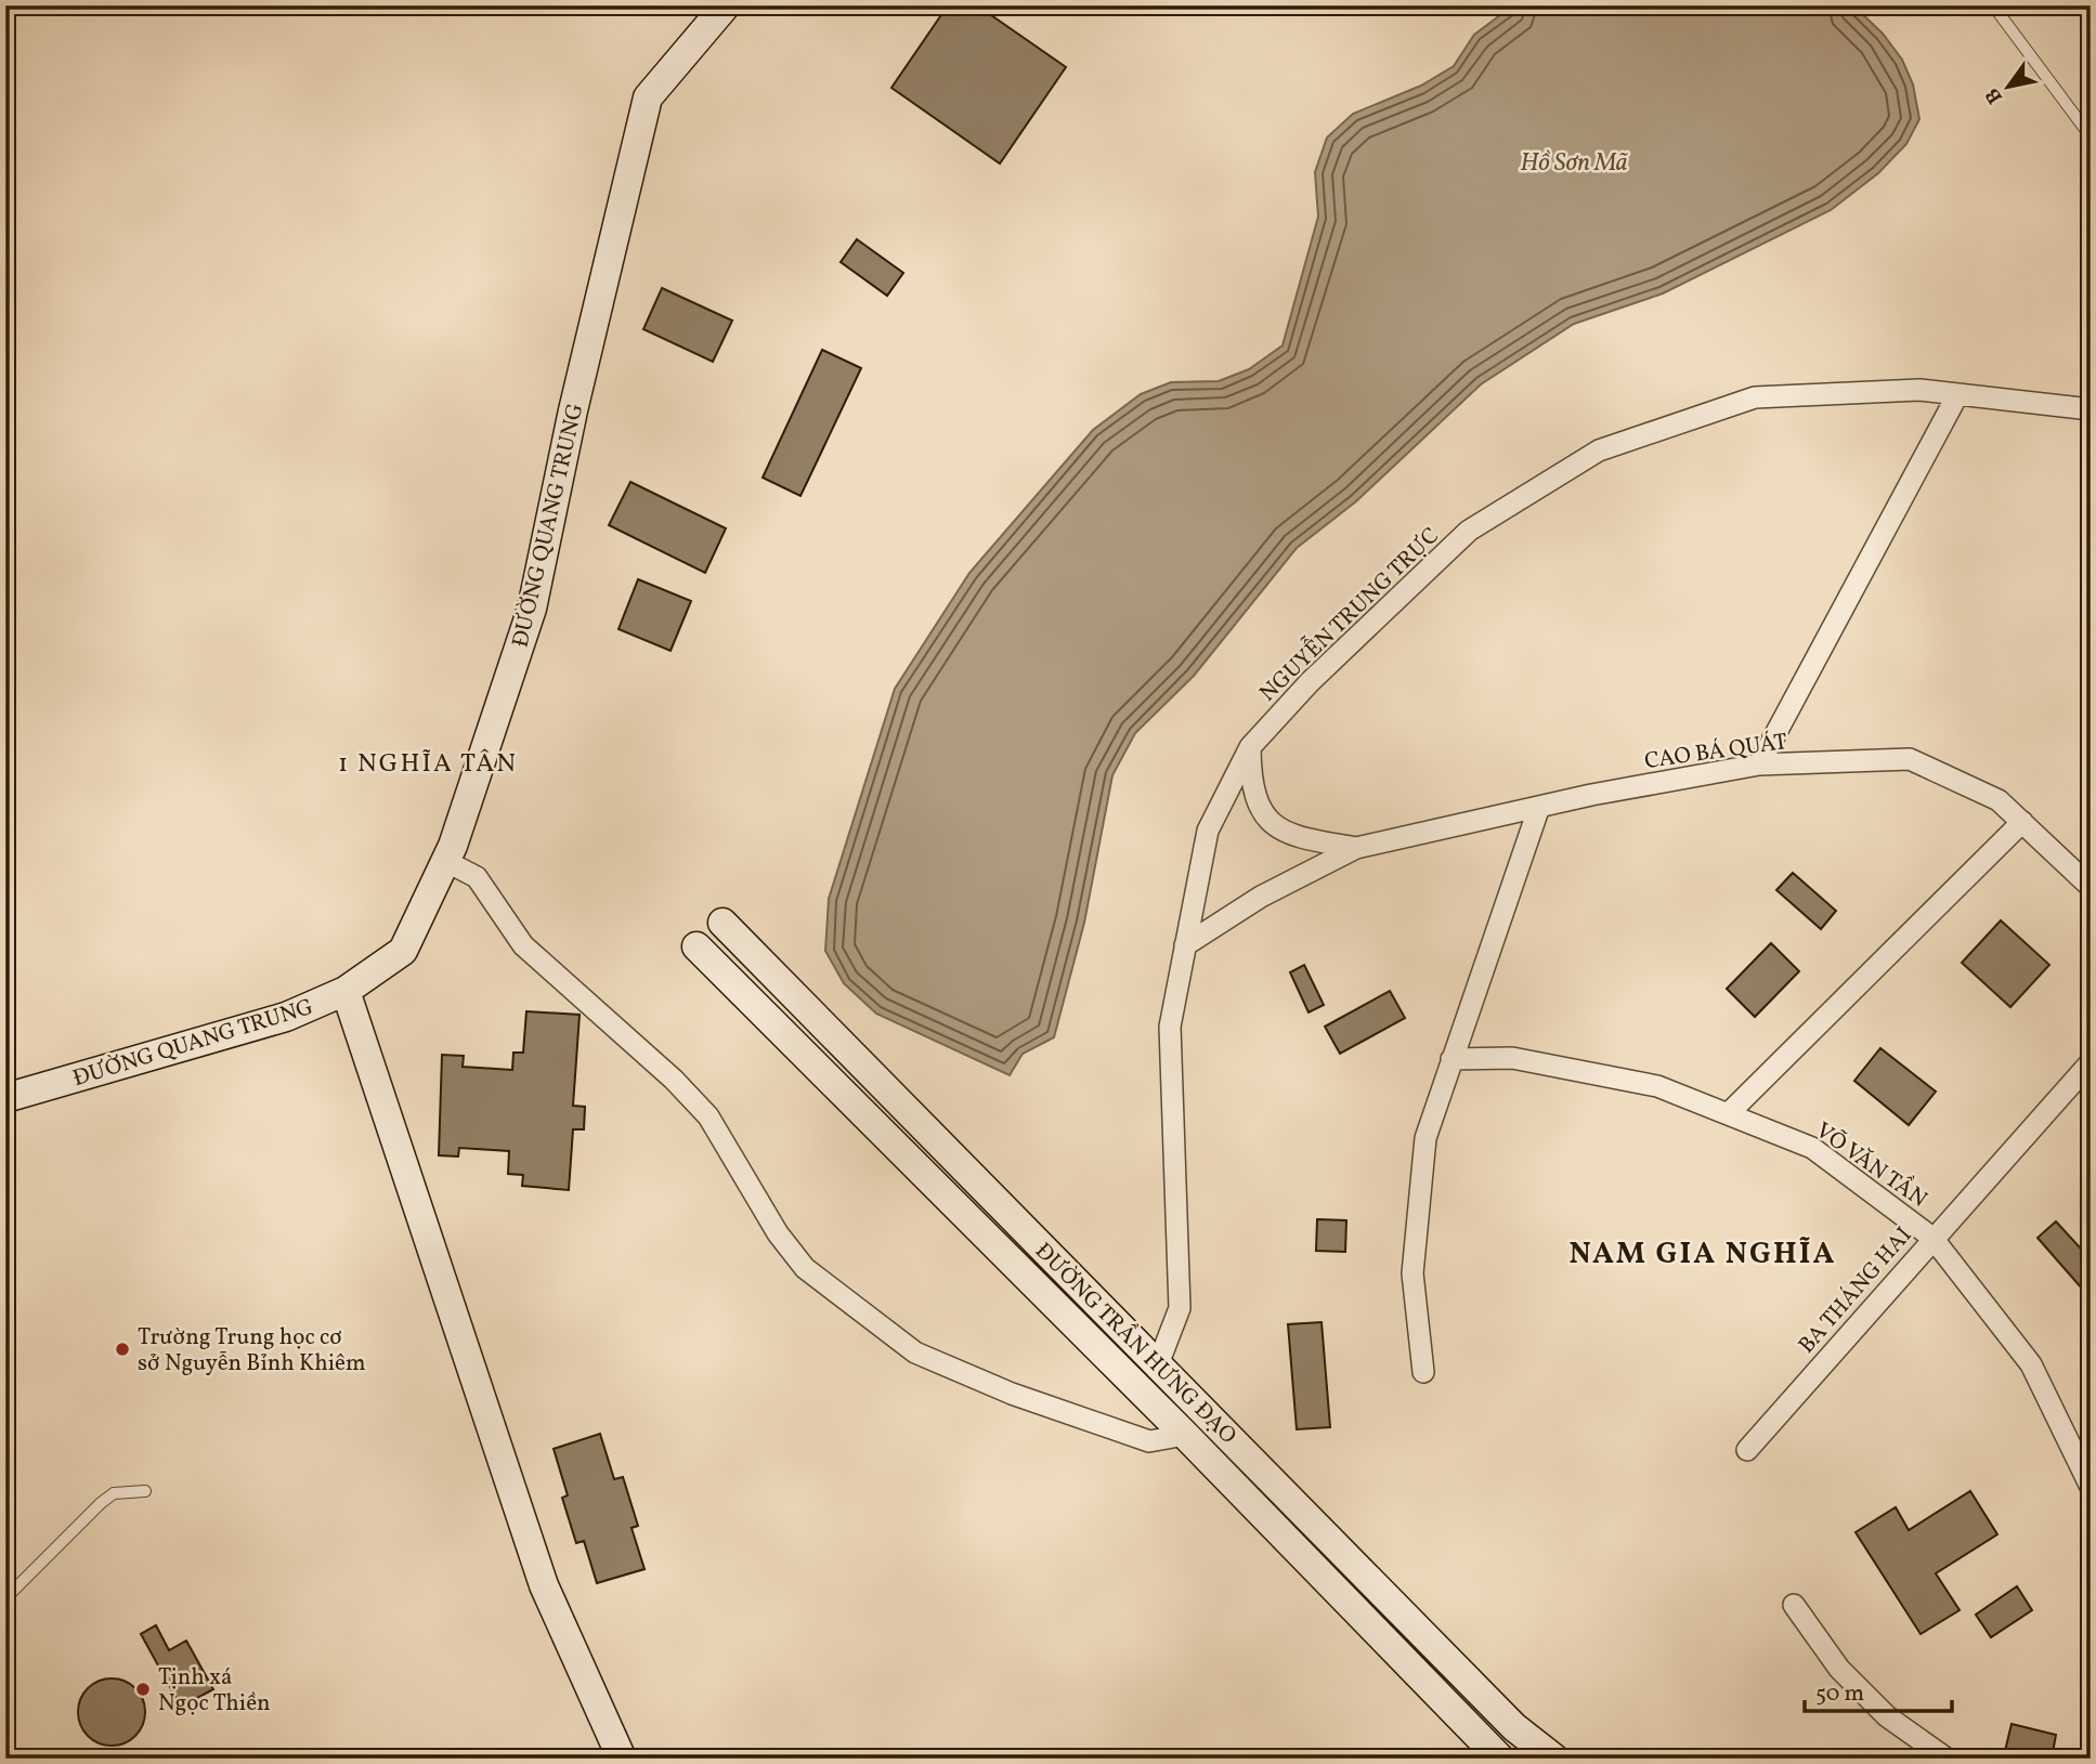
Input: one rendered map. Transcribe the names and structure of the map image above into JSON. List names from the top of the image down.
{
  "streets": {
    "street": [
      "ĐƯỜNG QUANG TRUNG",
      "NGUYỄN TRUNG TRỰC",
      "CAO BÁ QUÁT",
      "VÕ VĂN TẦN",
      "BA THÁNG HAI",
      "ĐƯỜNG TRẦN HƯNG ĐẠO"
    ]
  },
  "crossings": [
    ["NGUYỄN TRUNG TRỰC", "CAO BÁ QUÁT"],
    ["NGUYỄN TRUNG TRỰC", "ĐƯỜNG TRẦN HƯNG ĐẠO"],
    ["VÕ VĂN TẦN", "BA THÁNG HAI"]
  ],
  "districts": ["1 NGHĨA TÂN", "NAM GIA NGHĨA"],
  "water": ["Hồ Sơn Mã"],
  "places": ["Trường Trung học cơ sở Nguyễn Bỉnh Khiêm", "Tịnh xá Ngọc Thiền"],
  "scale_bar": "50 m",
  "north": "bottom left"
}
